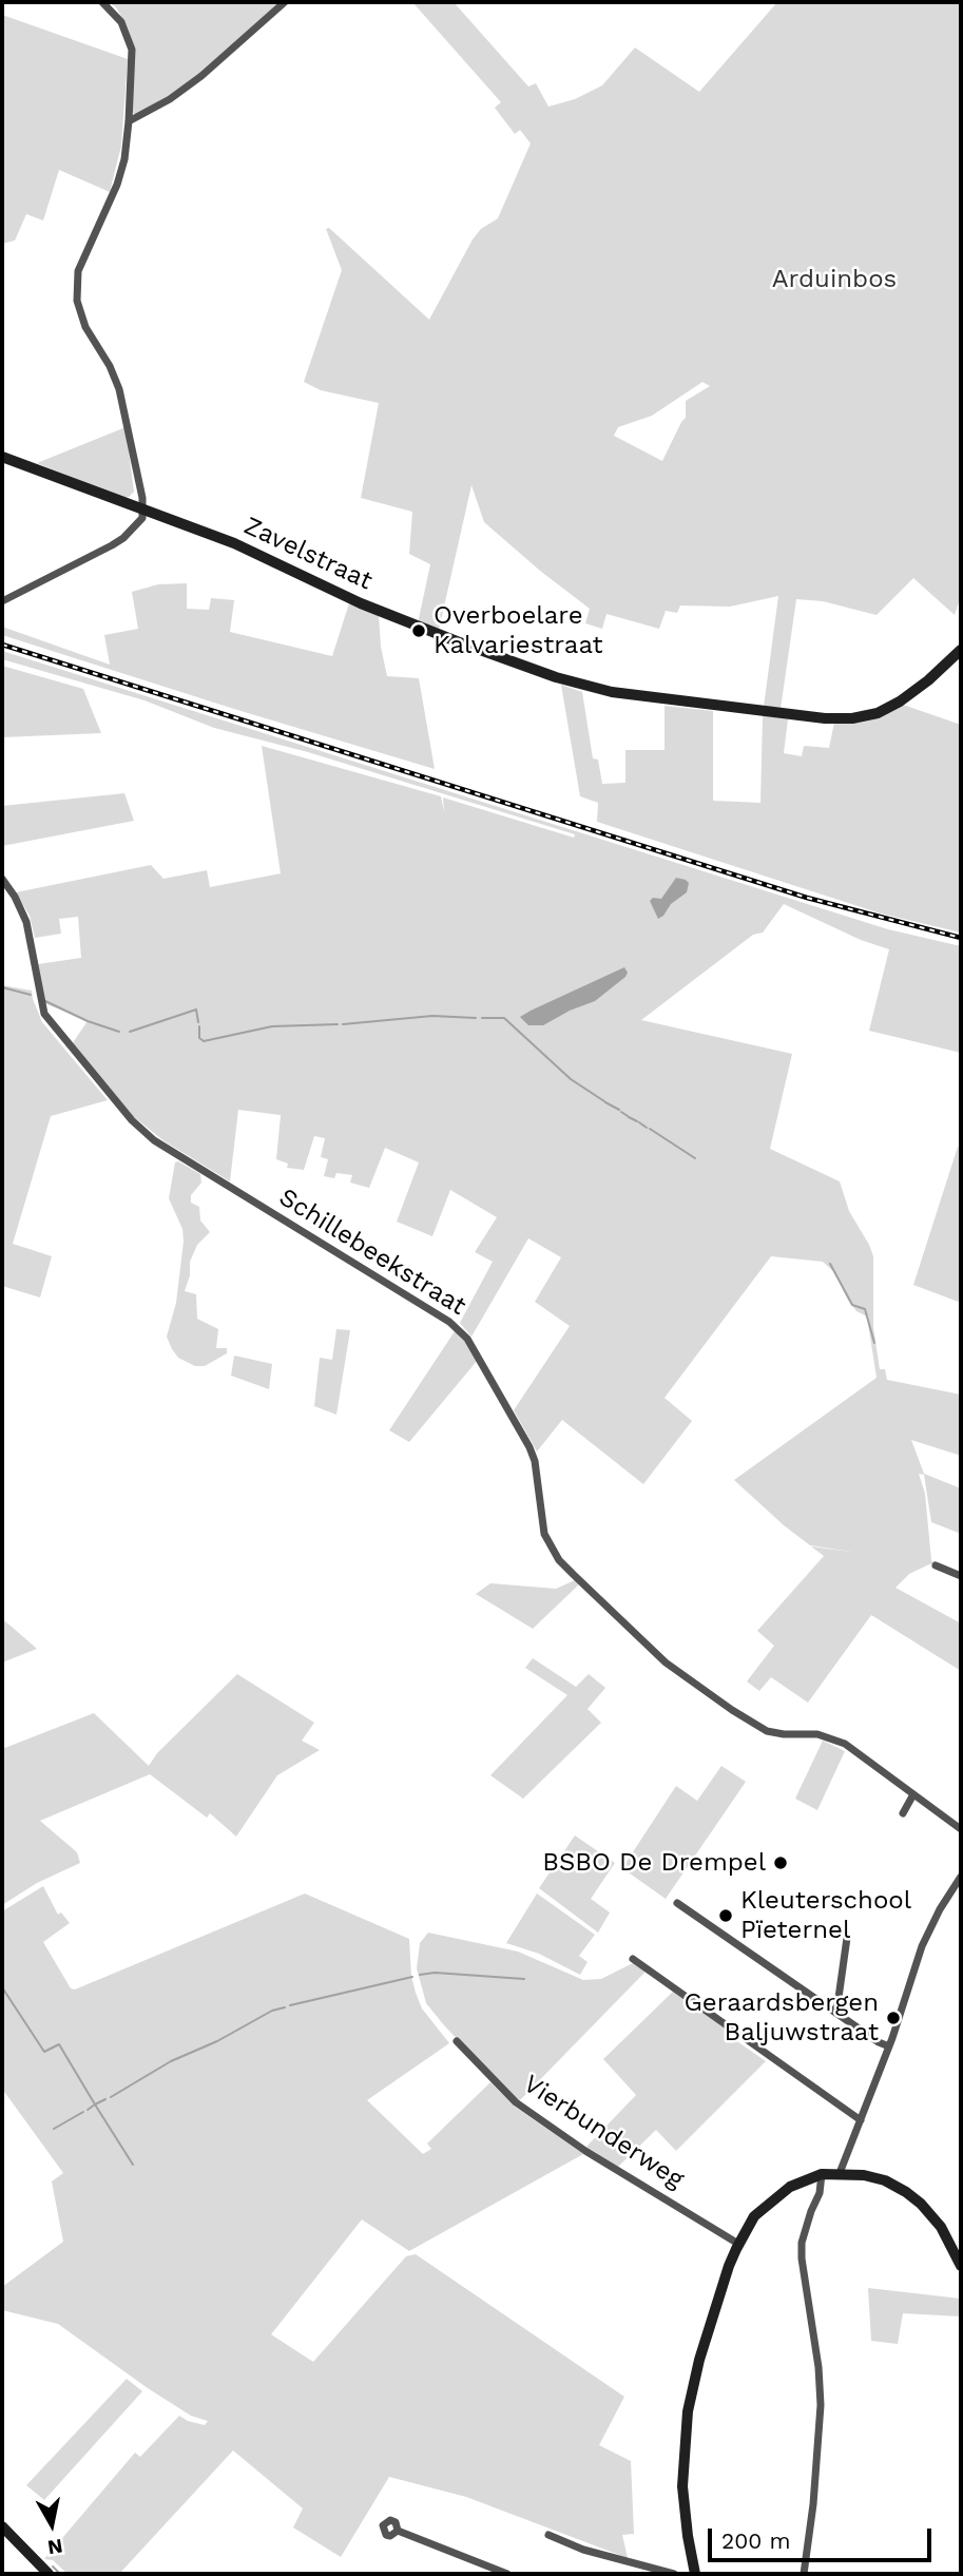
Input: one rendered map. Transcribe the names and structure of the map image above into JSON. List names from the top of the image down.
{
  "streets": {
    "street": ["Zavelstraat", "Schillebeekstraat", "Vierbunderweg"]
  },
  "parks": ["Arduinbos"],
  "places": [
    "Overboelare Kalvariestraat",
    "BSBO De Drempel",
    "Kleuterschool Pïeternel",
    "Geraardsbergen Baljuwstraat"
  ],
  "scale_bar": "200 m",
  "north": "bottom"
}
